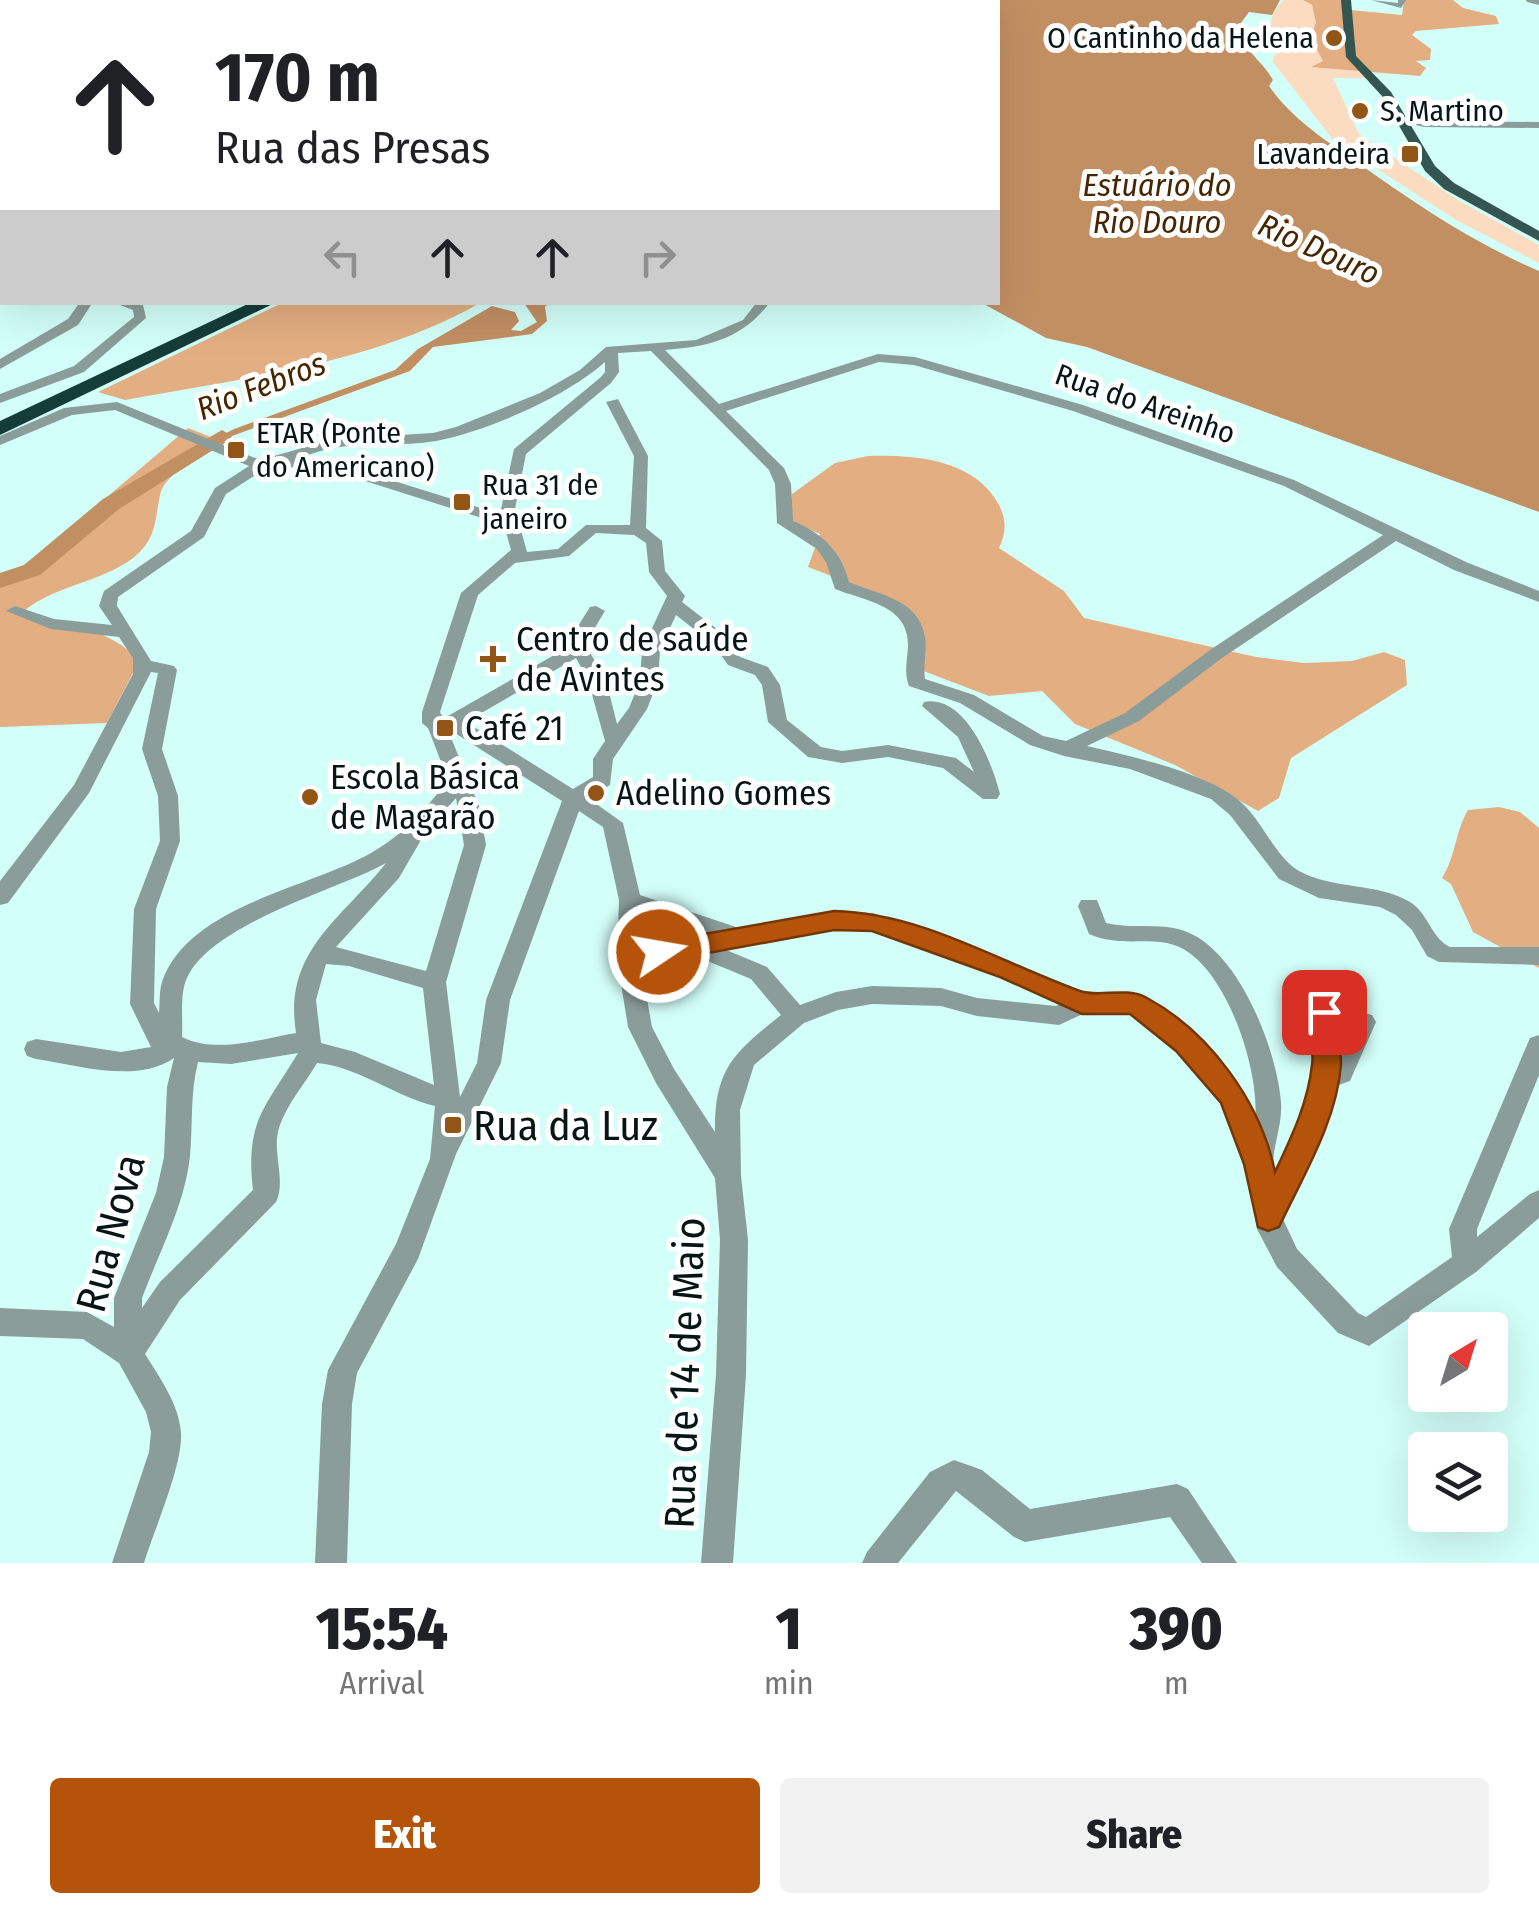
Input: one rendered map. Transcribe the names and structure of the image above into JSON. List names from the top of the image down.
{
  "streets": {
    "street": ["Rua do Areinho", "Rua Nova", "Rua de 14 de Maio"]
  },
  "water": ["Estuário do Rio Douro", "Rio Douro", "Rio Febros"],
  "places": {
    "other": [
      "O Cantinho da Helena",
      "S. Martino",
      "Adelino Gomes",
      "Escola Básica de Magarão"
    ],
    "transit": [
      "Lavandeira",
      "ETAR (Ponte do Americano)",
      "Rua 31 de janeiro",
      "Café 21",
      "Rua da Luz"
    ],
    "health": ["Centro de saúde de Avintes"]
  },
  "north": "top right",
  "page": {
    "turn": ["170 m", "Rua das Presas"],
    "eta": [
      "15:54",
      "Arrival",
      "1",
      "min",
      "390",
      "m"
    ],
    "buttons": ["Exit", "Share"]
  }
}
